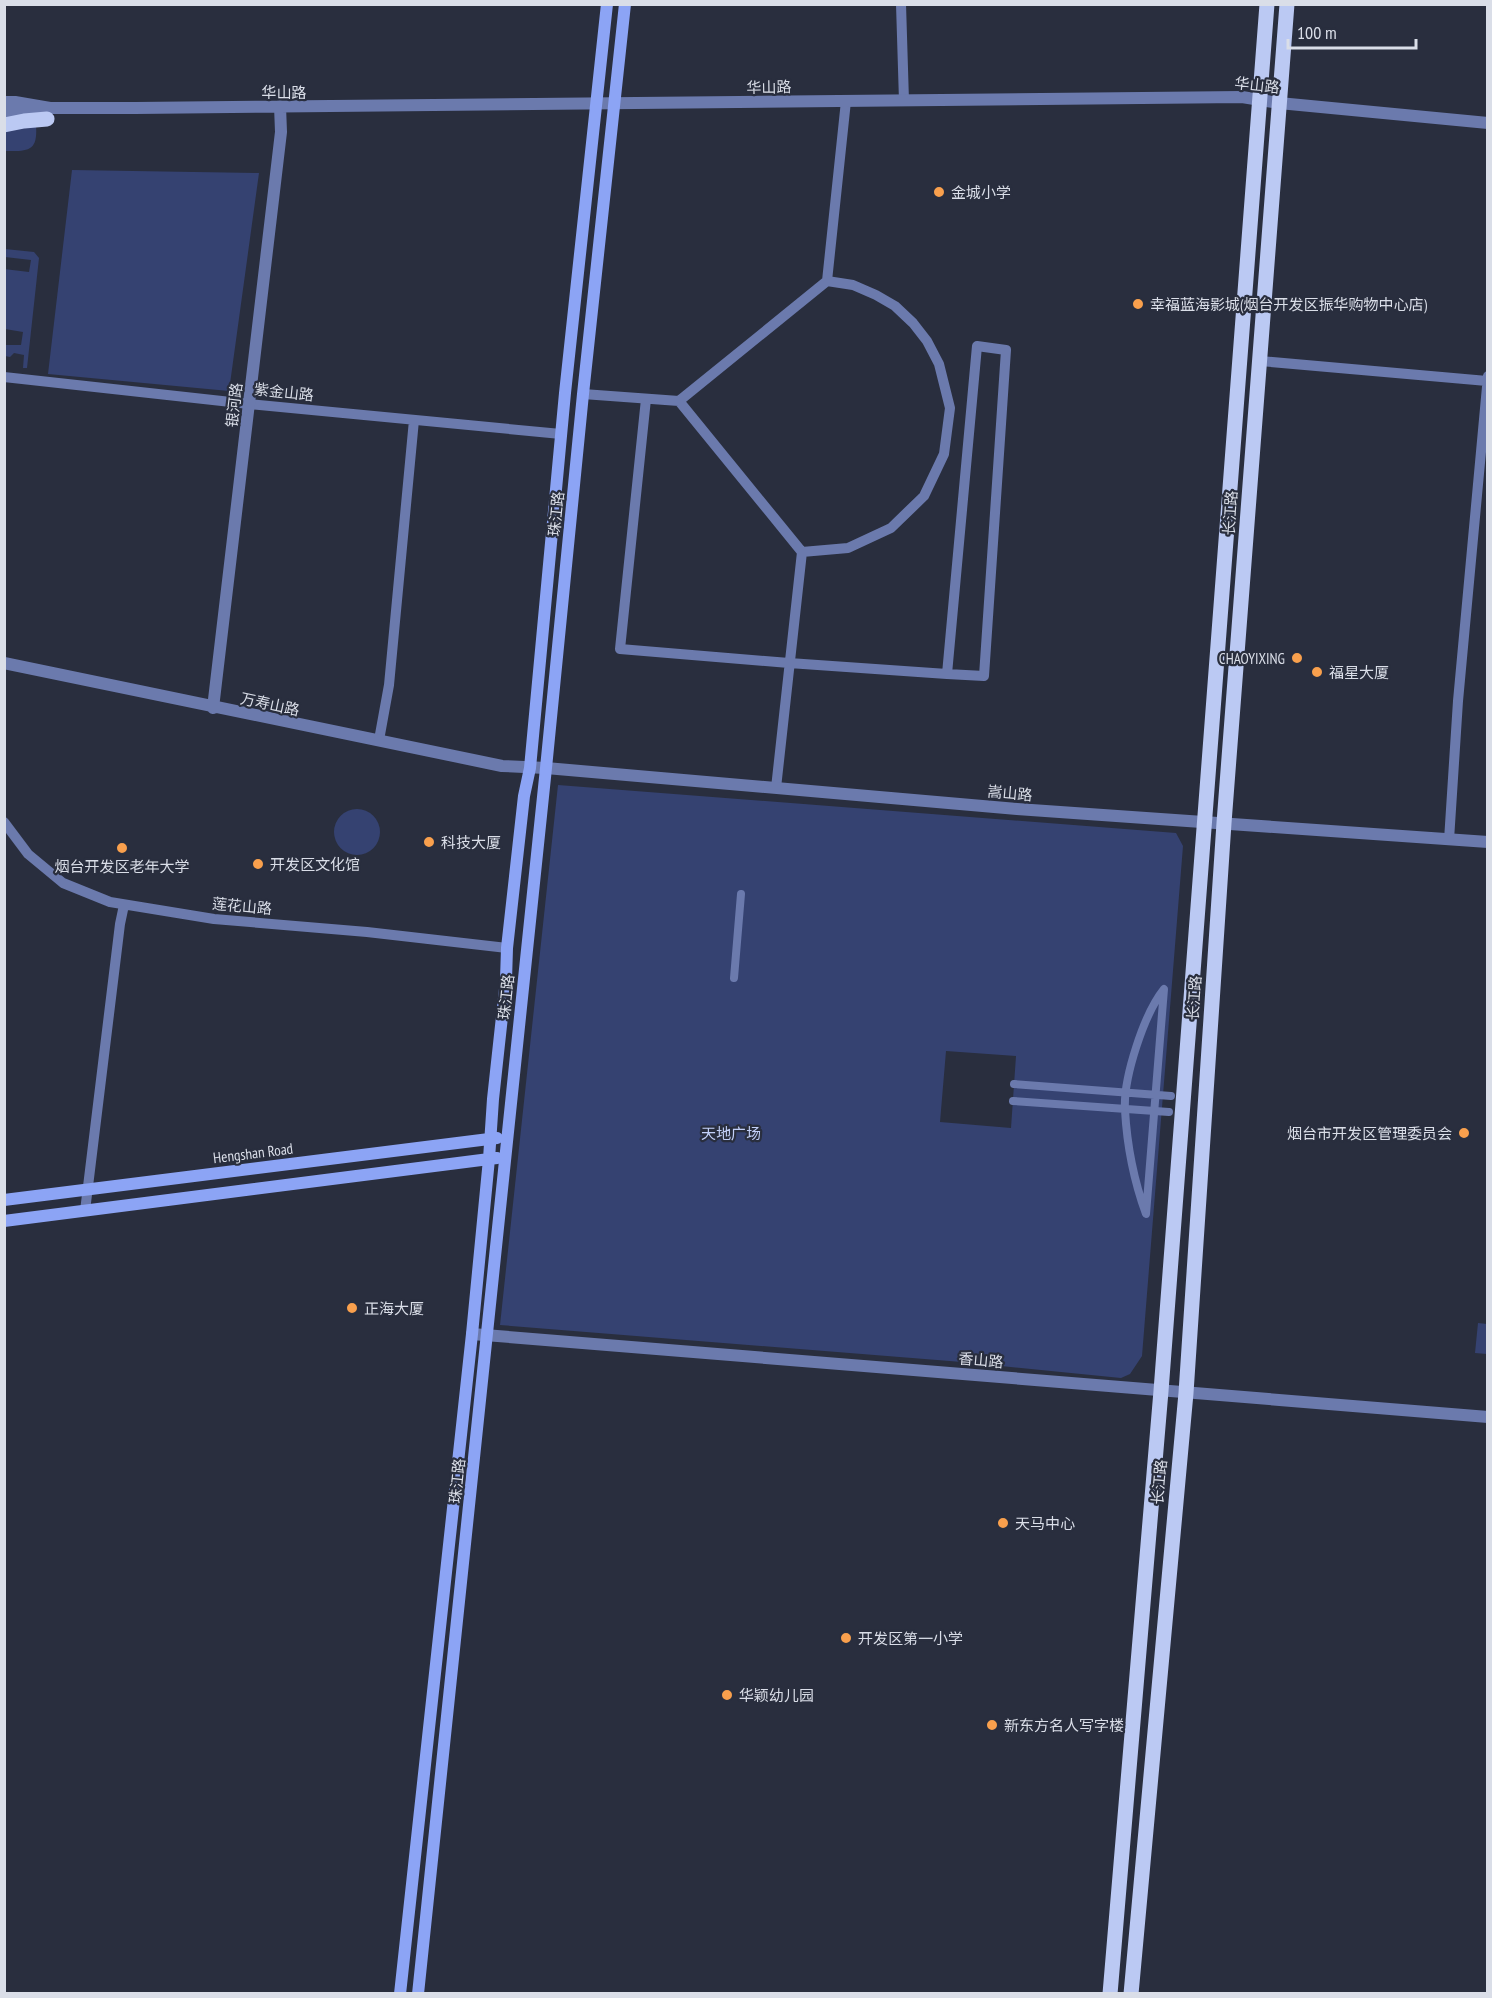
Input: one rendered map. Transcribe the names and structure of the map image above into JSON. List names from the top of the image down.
{
  "streets": {
    "main road": ["长江路", "珠江路", "Hengshan Road"],
    "street": [
      "华山路",
      "紫金山路",
      "银河路",
      "万寿山路",
      "嵩山路",
      "莲花山路",
      "香山路"
    ]
  },
  "crossings": [
    ["华山路", "银河路"],
    ["华山路", "长江路"],
    ["华山路", "珠江路"],
    ["紫金山路", "银河路"],
    ["银河路", "万寿山路"],
    ["长江路", "嵩山路"],
    ["长江路", "香山路"],
    ["珠江路", "嵩山路"],
    ["珠江路", "Hengshan Road"],
    ["珠江路", "香山路"],
    ["万寿山路", "嵩山路"]
  ],
  "parks": ["天地广场"],
  "places": [
    "金城小学",
    "幸福蓝海影城(烟台开发区振华购物中心店)",
    "CHAOYIXING",
    "福星大厦",
    "科技大厦",
    "烟台开发区老年大学",
    "开发区文化馆",
    "烟台市开发区管理委员会",
    "正海大厦",
    "天马中心",
    "开发区第一小学",
    "华颖幼儿园",
    "新东方名人写字楼"
  ],
  "scale_bar": "100 m"
}
